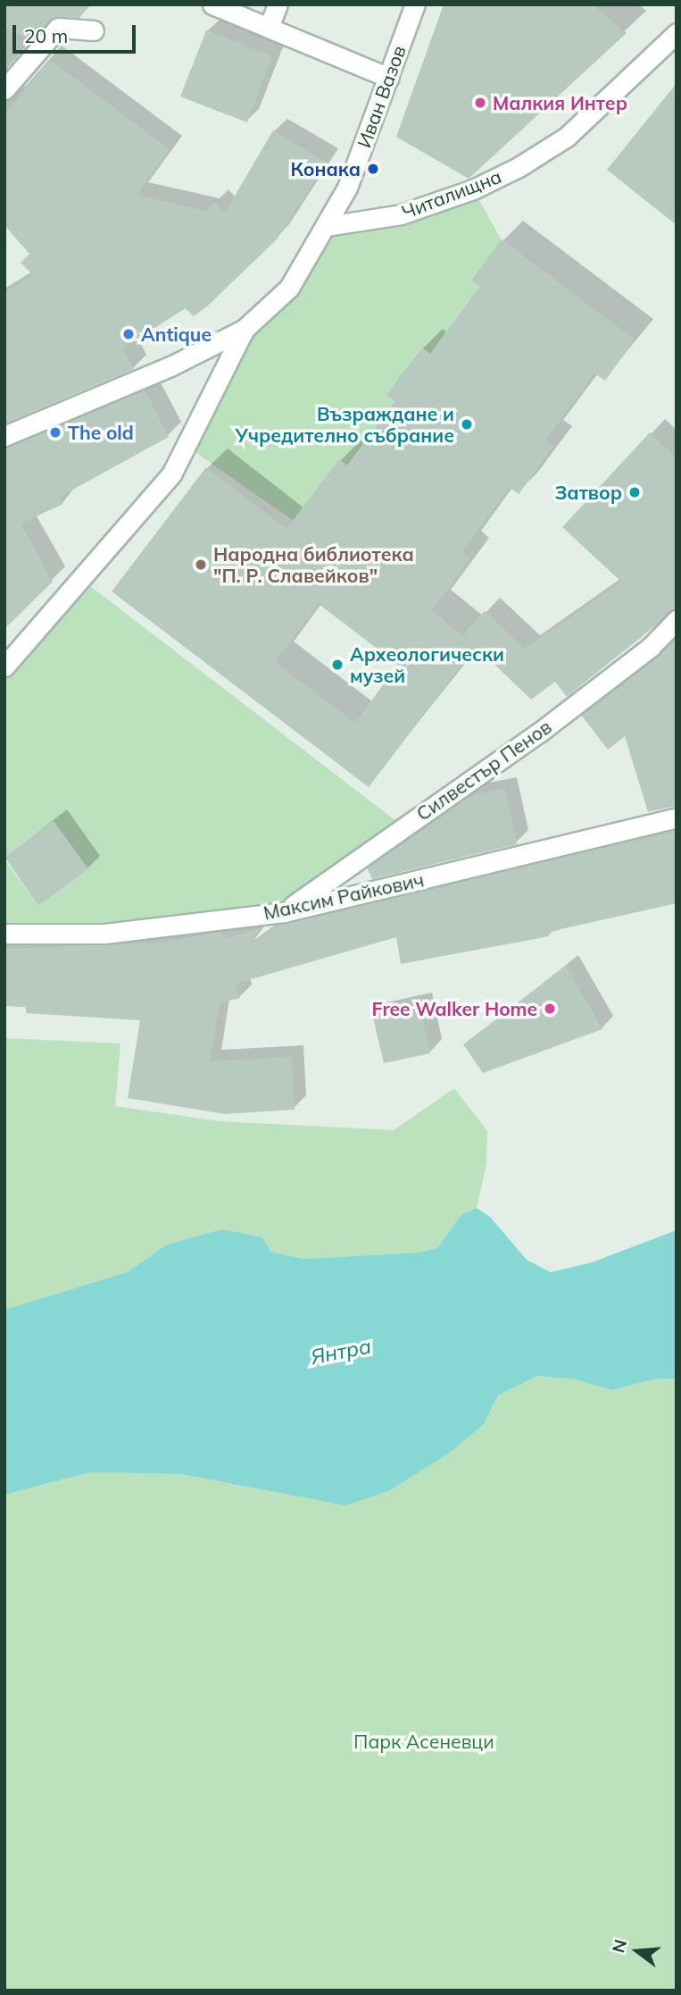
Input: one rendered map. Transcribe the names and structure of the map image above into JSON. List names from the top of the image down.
{
  "streets": {
    "street": [
      "Иван Вазов",
      "Читалищна",
      "Силвестър Пенов",
      "Максим Райкович"
    ]
  },
  "crossings": [
    ["Иван Вазов", "Читалищна"],
    ["Силвестър Пенов", "Максим Райкович"]
  ],
  "water": ["Янтра"],
  "parks": ["Парк Асеневци"],
  "places": [
    "Малкия Интер",
    "Конака",
    "Antique",
    "Възраждане и Учредително събрание",
    "The old",
    "Затвор",
    "Народна библиотека \"П. Р. Славейков\"",
    "Археологически музей",
    "Free Walker Home"
  ],
  "scale_bar": "20 m",
  "north": "left"
}
